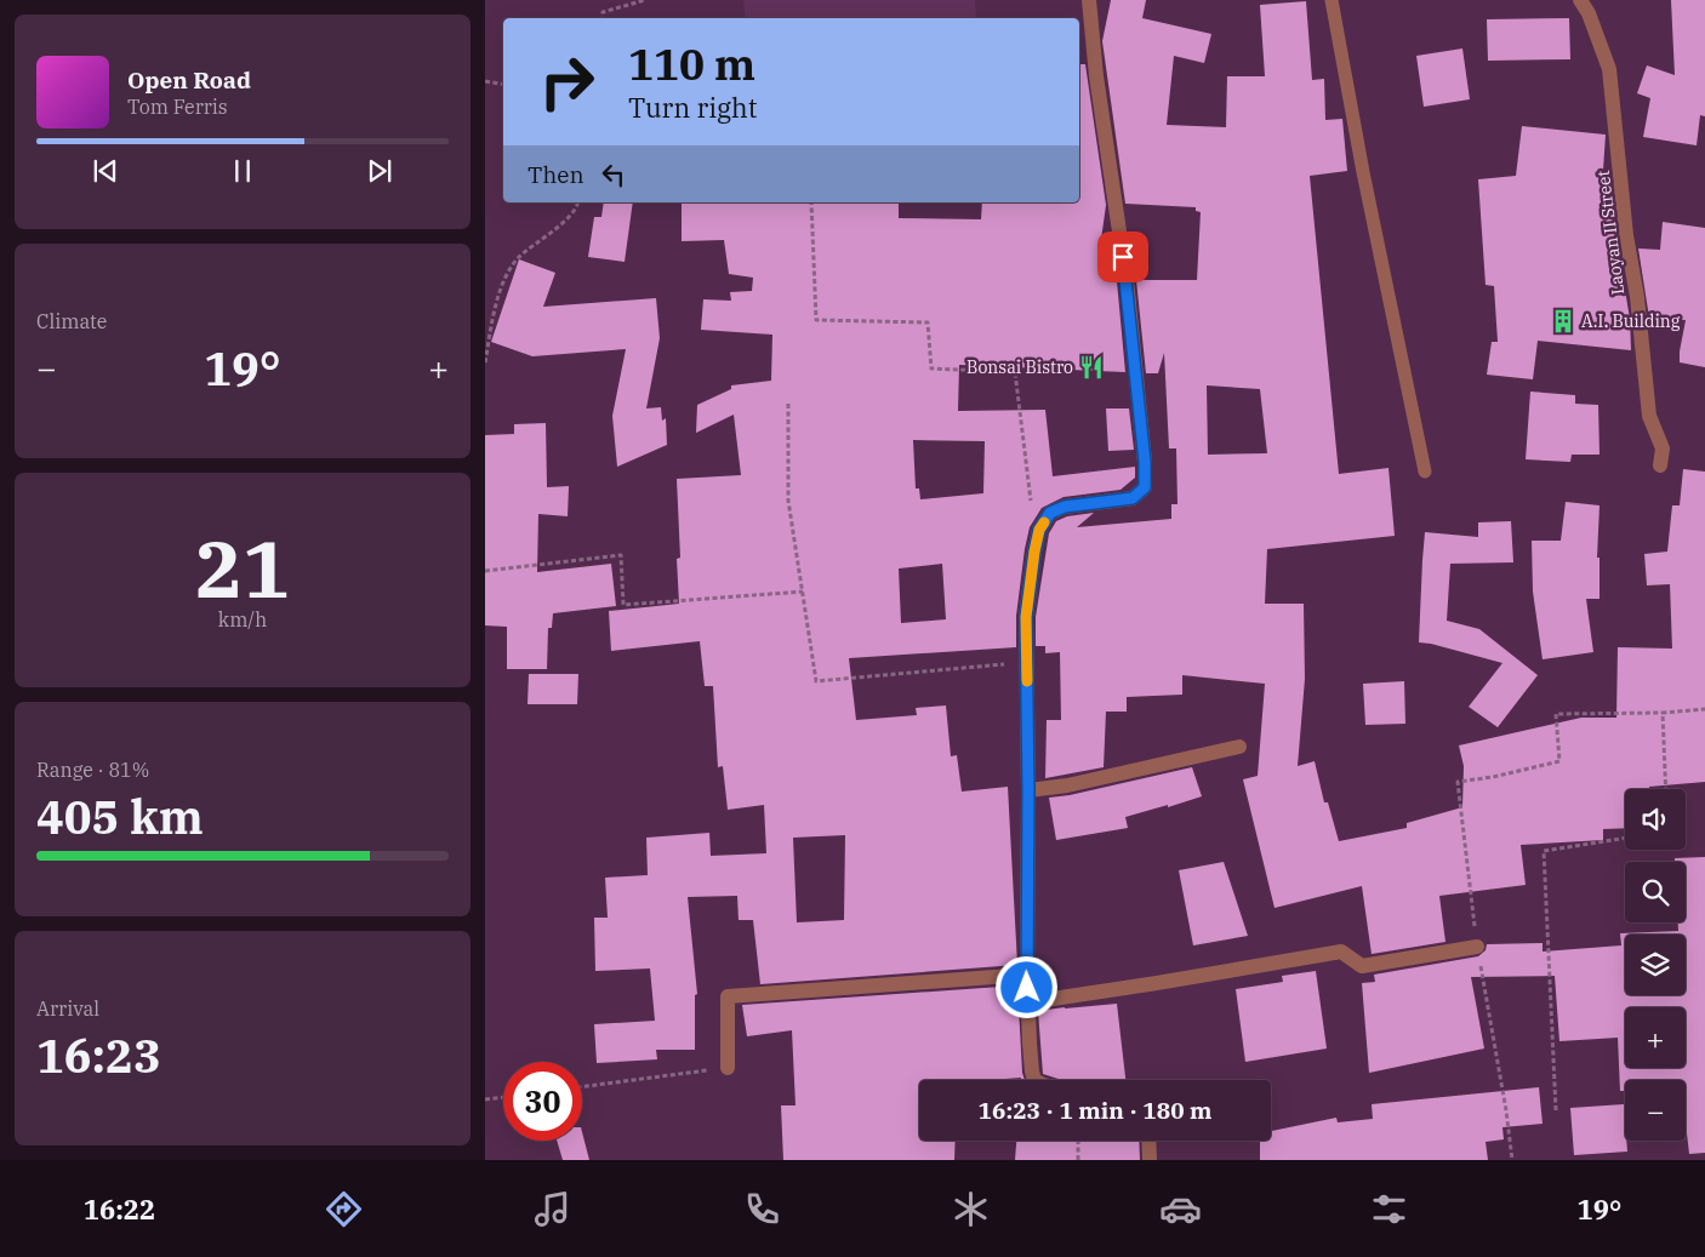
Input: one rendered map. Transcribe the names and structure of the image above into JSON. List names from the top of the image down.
{
  "streets": {
    "street": ["Laoyan II Street"]
  },
  "places": {
    "building": ["A.I. Building"],
    "restaurant": ["Bonsai Bistro"]
  },
  "page": {
    "turn": ["110 m", "Turn right"],
    "song": ["Open Road", "Tom Ferris"],
    "then": "Then",
    "tile": [
      "Climate",
      ["21", "km/h"],
      ["Range · 81%", "405 km"],
      ["Arrival", "16:23"]
    ],
    "heat": ["−", "19°", "+"],
    "map_buttons": ["+", "−"],
    "limit": "30",
    "trip": "16:23 · 1 min · 180 m",
    "tabs": ["16:22", "19°"]
  }
}
